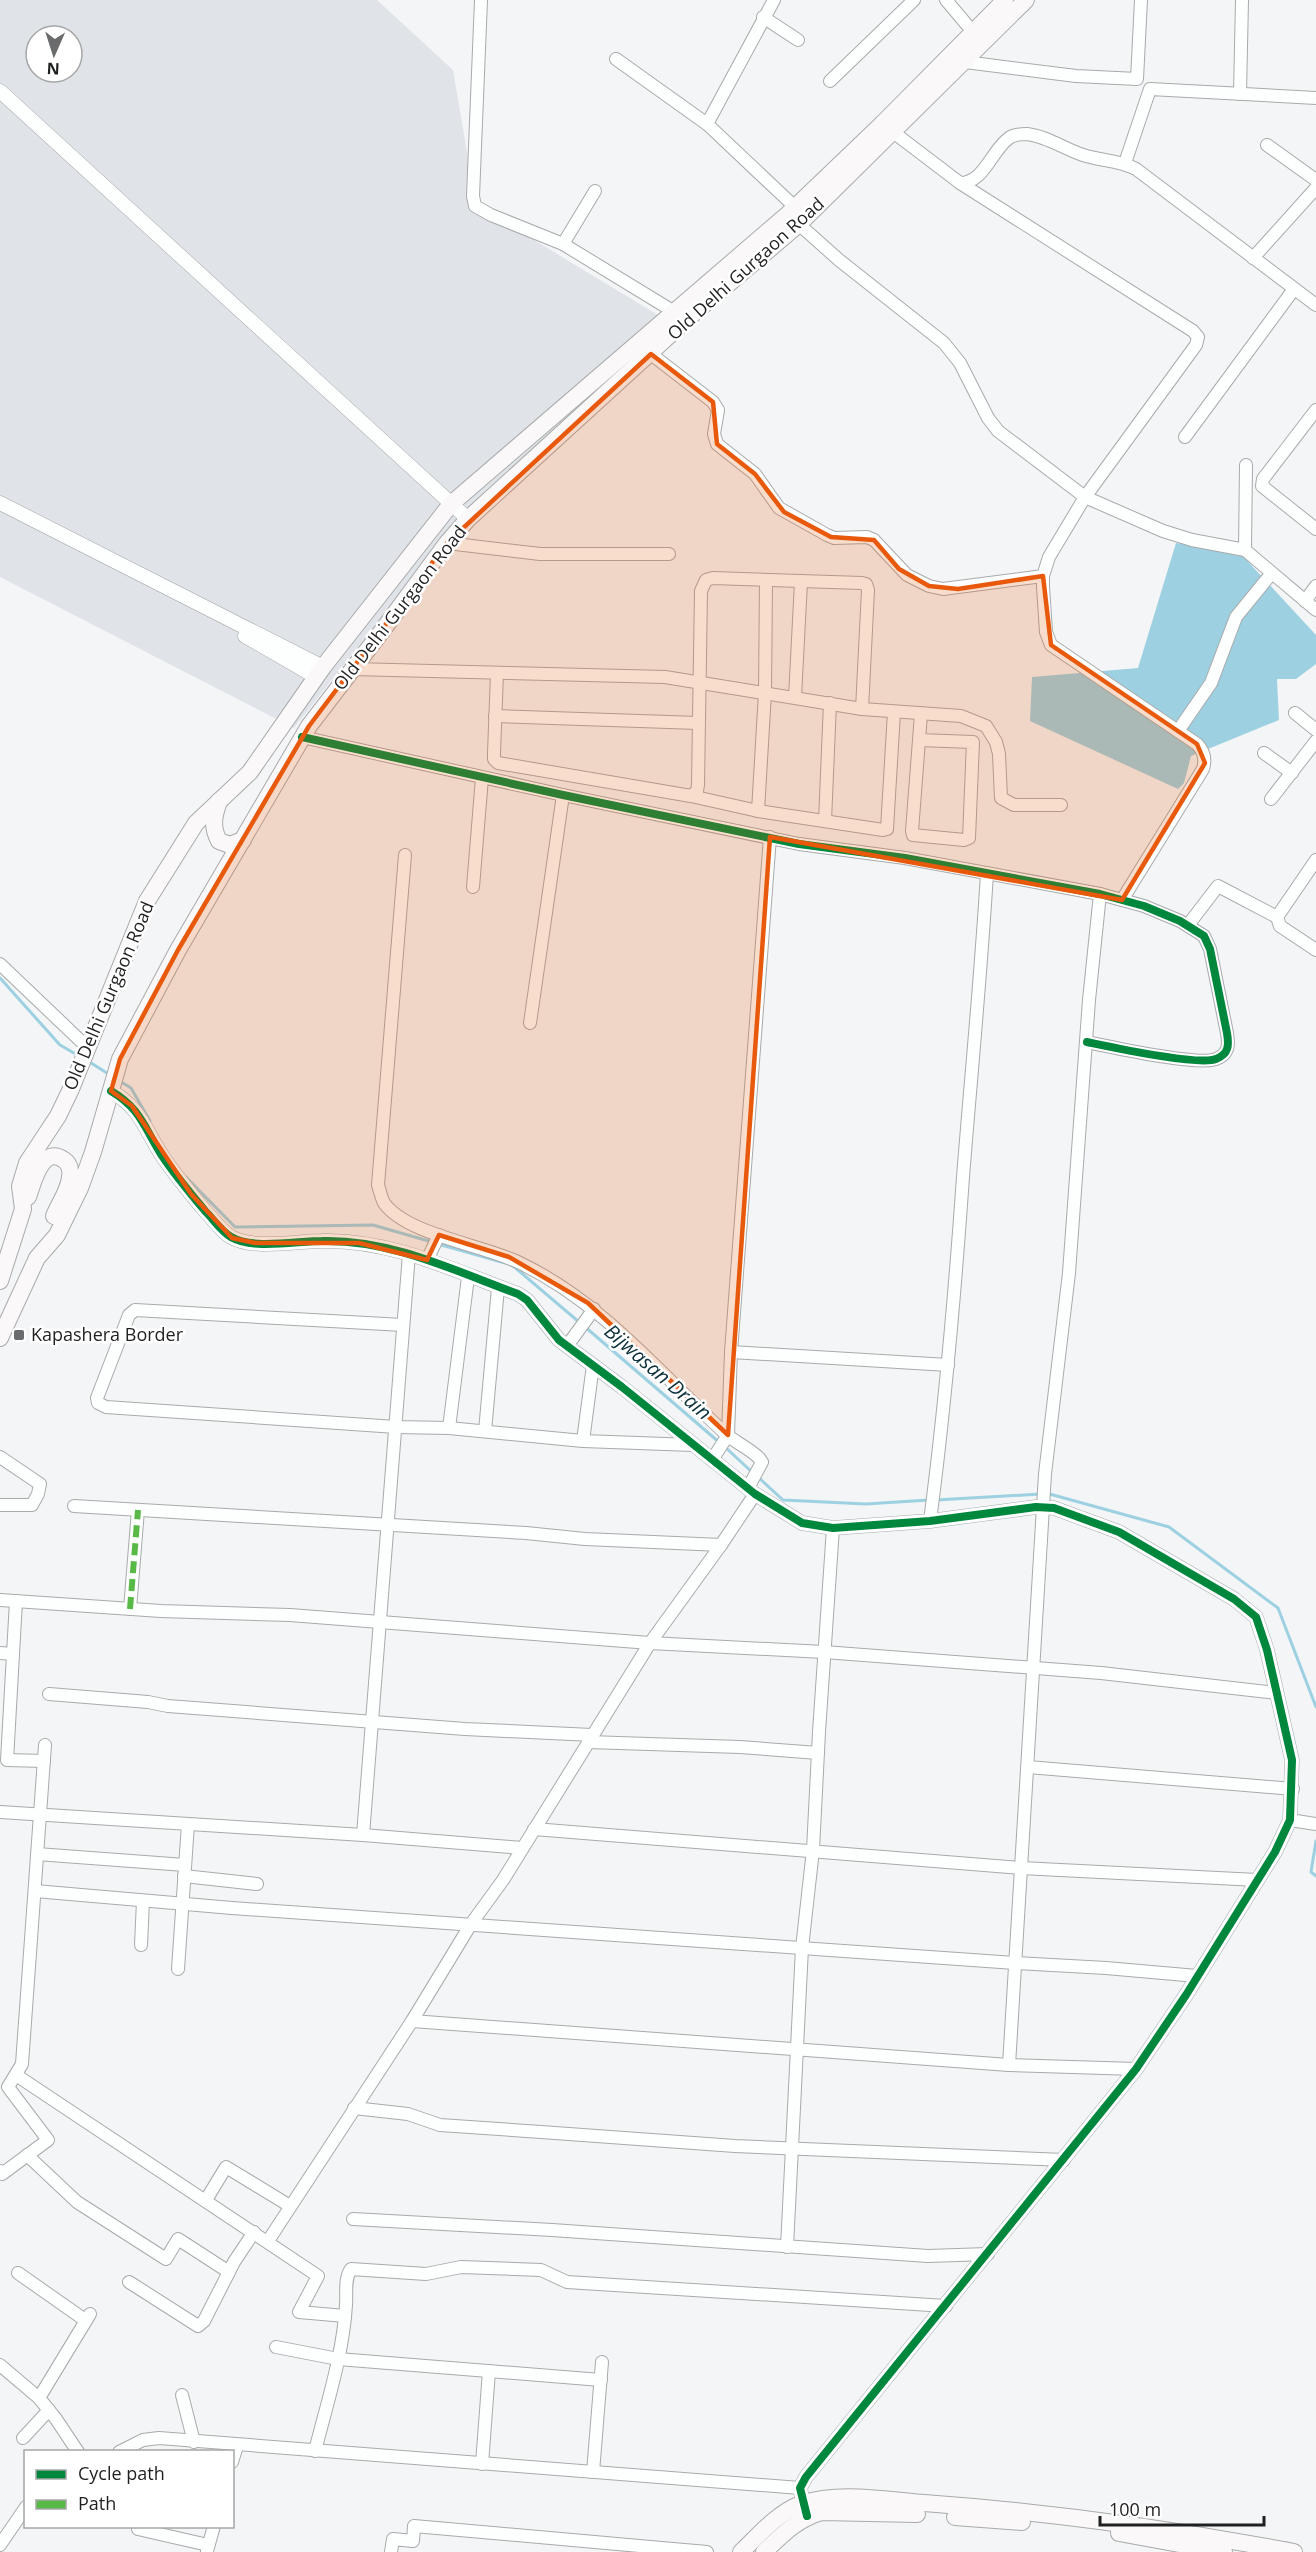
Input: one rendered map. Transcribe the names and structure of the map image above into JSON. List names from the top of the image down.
{
  "streets": {
    "main road": ["Old Delhi Gurgaon Road"]
  },
  "water": ["Bijwasan Drain"],
  "places": {
    "transit": ["Kapashera Border"]
  },
  "legend": ["Cycle path", "Path"],
  "scale_bar": "100 m",
  "north": "bottom"
}
